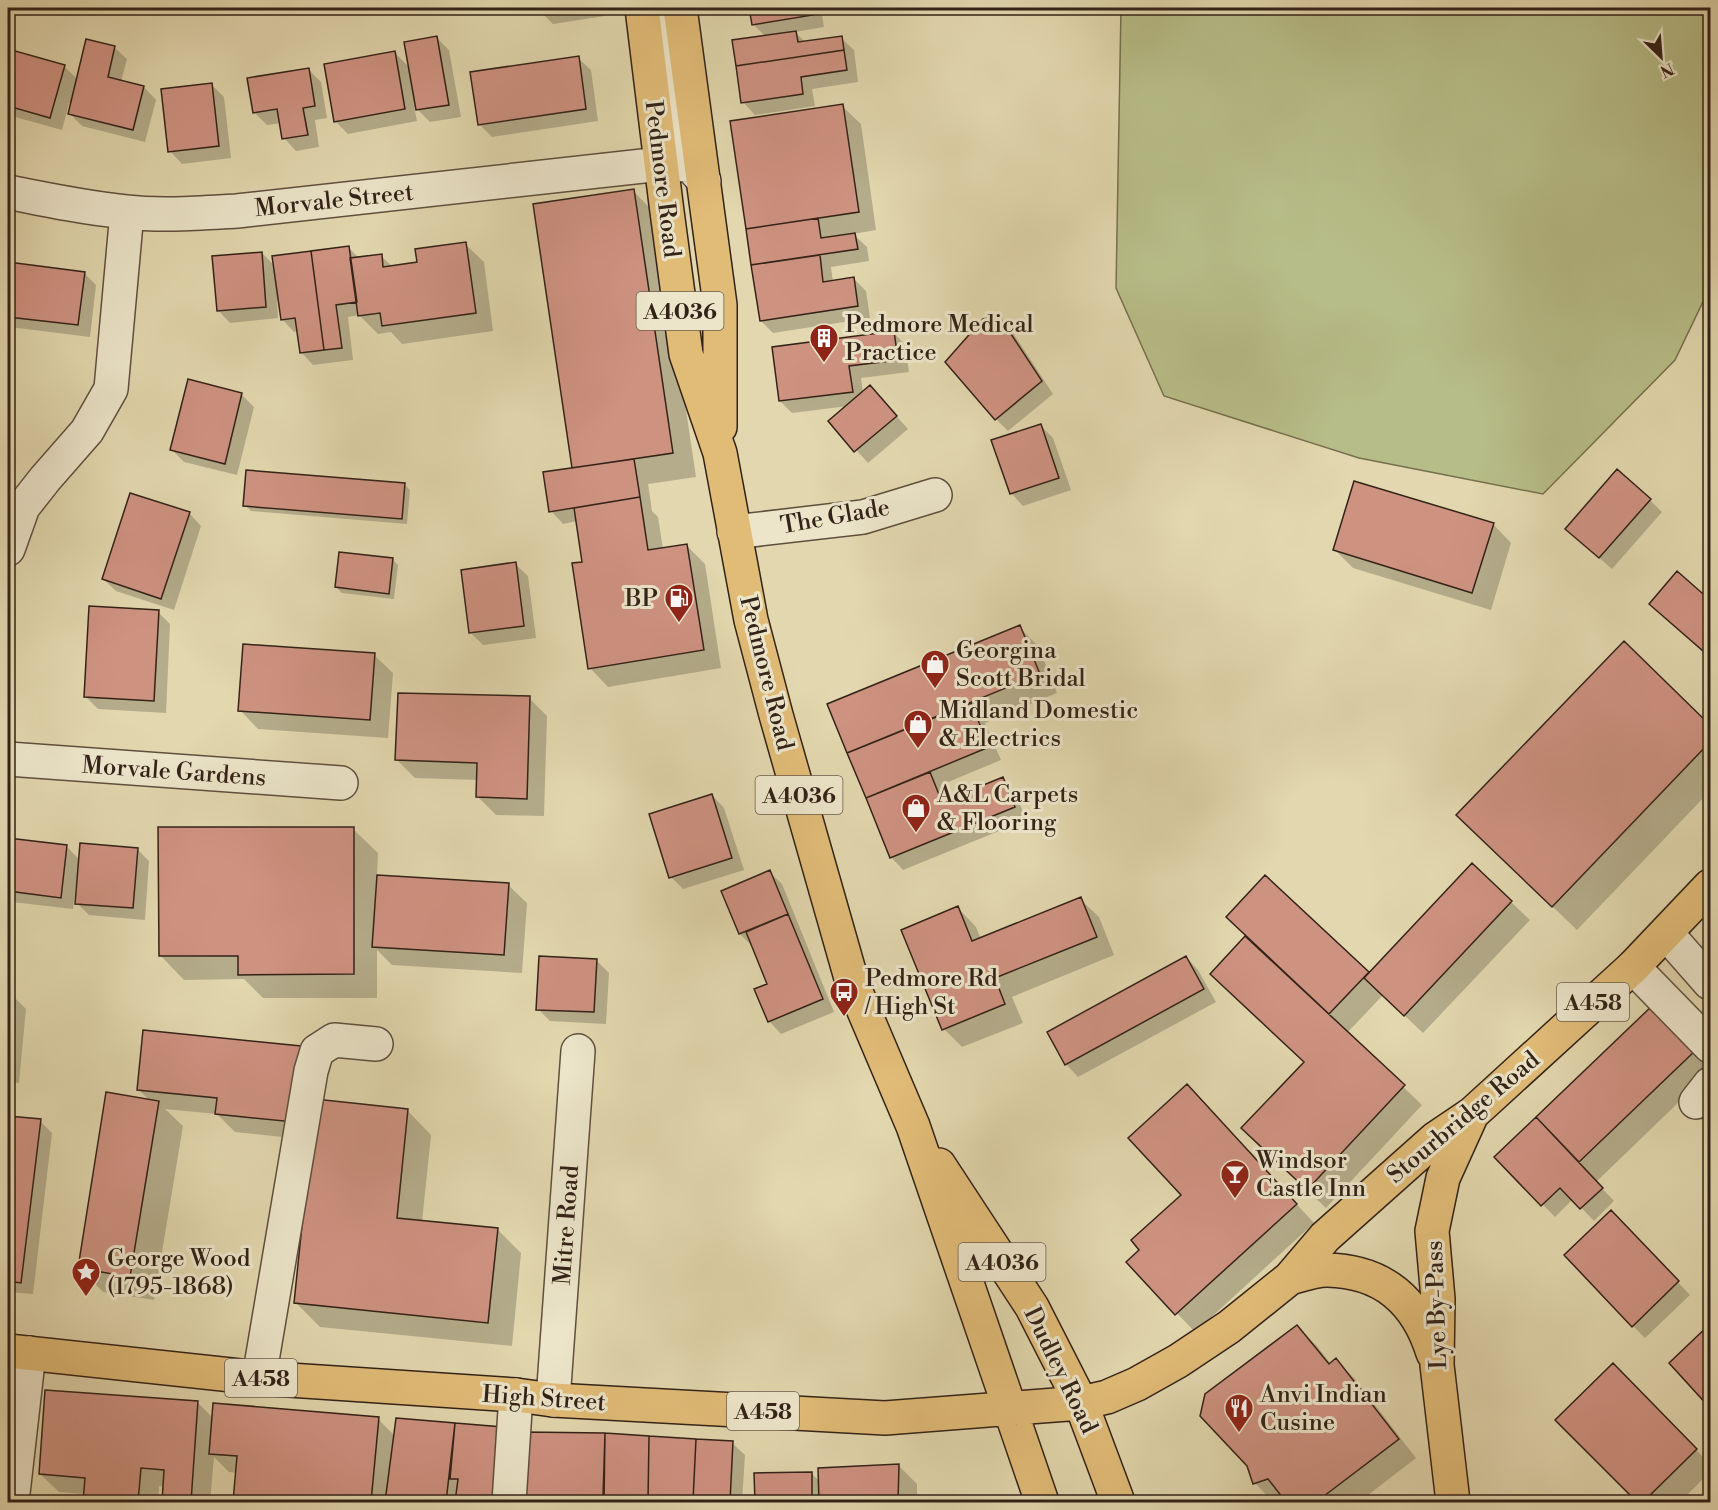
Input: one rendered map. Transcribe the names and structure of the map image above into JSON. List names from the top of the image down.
{
  "streets": {
    "highway": [
      "Pedmore Road",
      "A4036",
      "A458",
      "Stourbridge Road",
      "Lye By-Pass",
      "Dudley Road",
      "High Street"
    ],
    "street": [
      "Morvale Street",
      "The Glade",
      "Morvale Gardens",
      "Mitre Road"
    ]
  },
  "crossings": [
    ["Pedmore Road", "Morvale Street"],
    ["Pedmore Road", "A4036"],
    ["Pedmore Road", "The Glade"],
    ["Pedmore Road", "Dudley Road"],
    ["A4036", "Dudley Road"],
    ["A4036", "High Street"],
    ["Stourbridge Road", "Lye By-Pass"],
    ["Stourbridge Road", "Dudley Road"],
    ["Stourbridge Road", "High Street"],
    ["Mitre Road", "High Street"],
    ["Dudley Road", "High Street"]
  ],
  "places": {
    "building": ["Pedmore Medical Practice"],
    "fuel station": ["BP"],
    "shop": ["Georgina Scott Bridal", "Midland Domestic & Electrics", "A&L Carpets & Flooring"],
    "bus stop": ["Pedmore Rd / High St"],
    "bar": ["Windsor Castle Inn"],
    "place": ["George Wood (1795-1868)"],
    "restaurant": ["Anvi Indian Cusine"]
  },
  "north": "bottom right"
}
